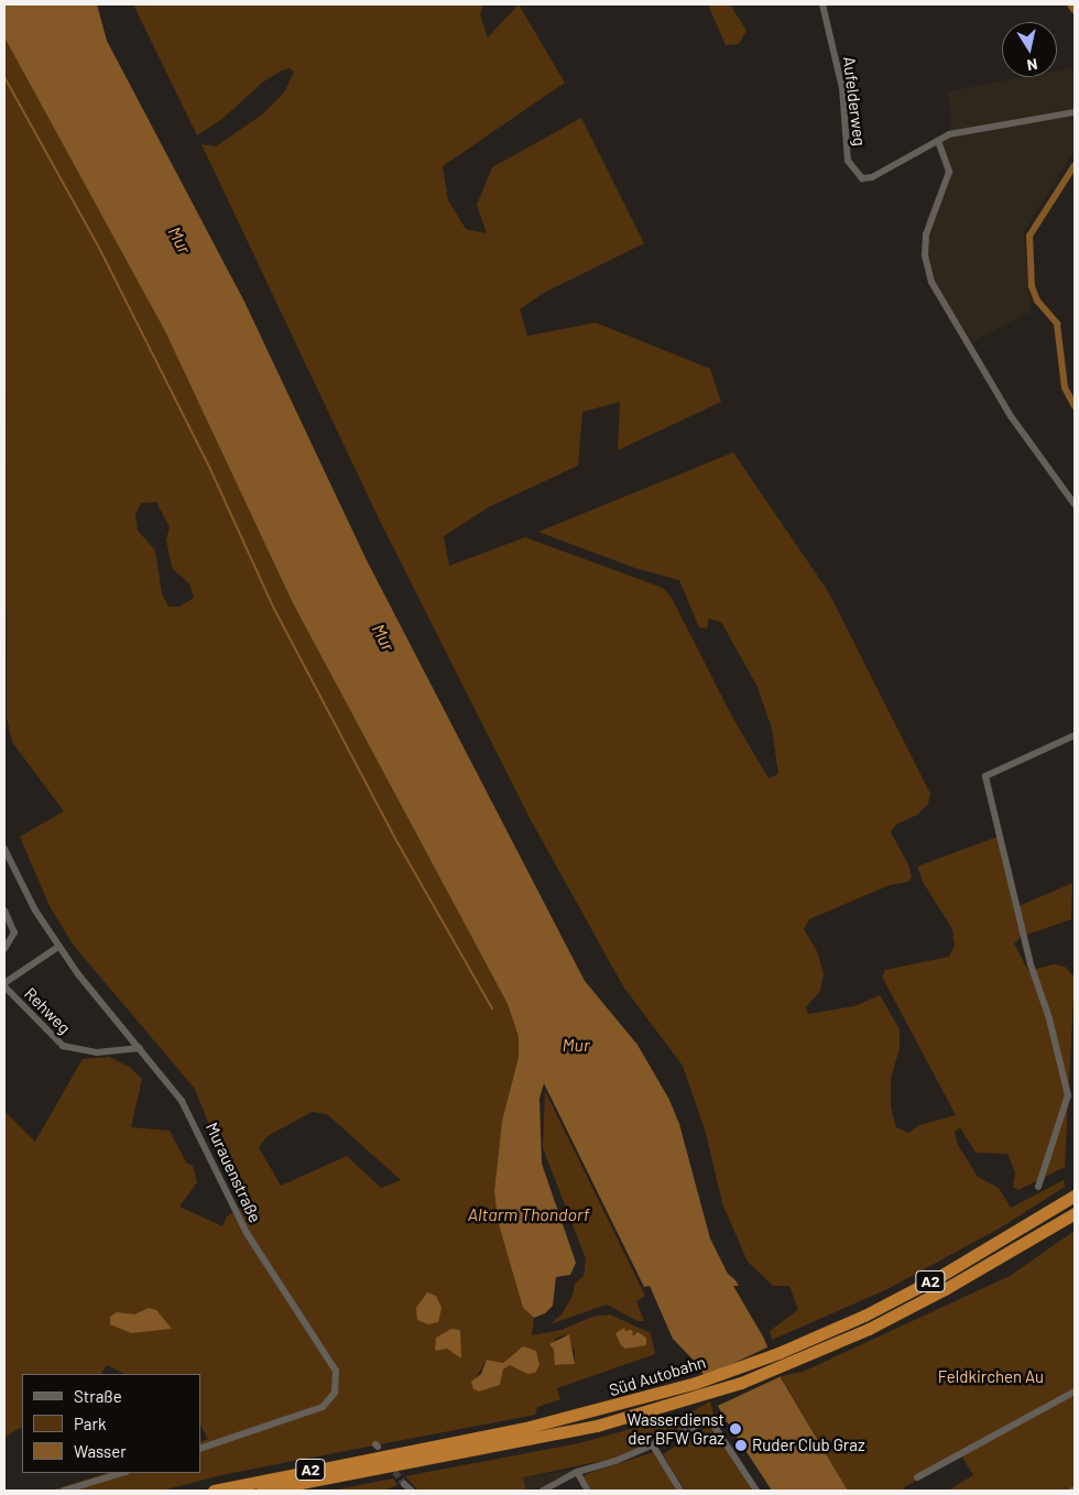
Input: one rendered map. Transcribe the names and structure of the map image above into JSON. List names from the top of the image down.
{
  "streets": {
    "highway": ["A2", "Süd Autobahn"],
    "street": ["Aufelderweg", "Rehweg", "Murauenstraße"]
  },
  "crossings": [
    ["Rehweg", "Murauenstraße"]
  ],
  "water": ["Mur", "Altarm Thondorf"],
  "parks": ["Feldkirchen Au"],
  "places": ["Wasserdienst der BFW Graz", "Ruder Club Graz"],
  "legend": ["Straße", "Park", "Wasser"],
  "north": "bottom"
}
